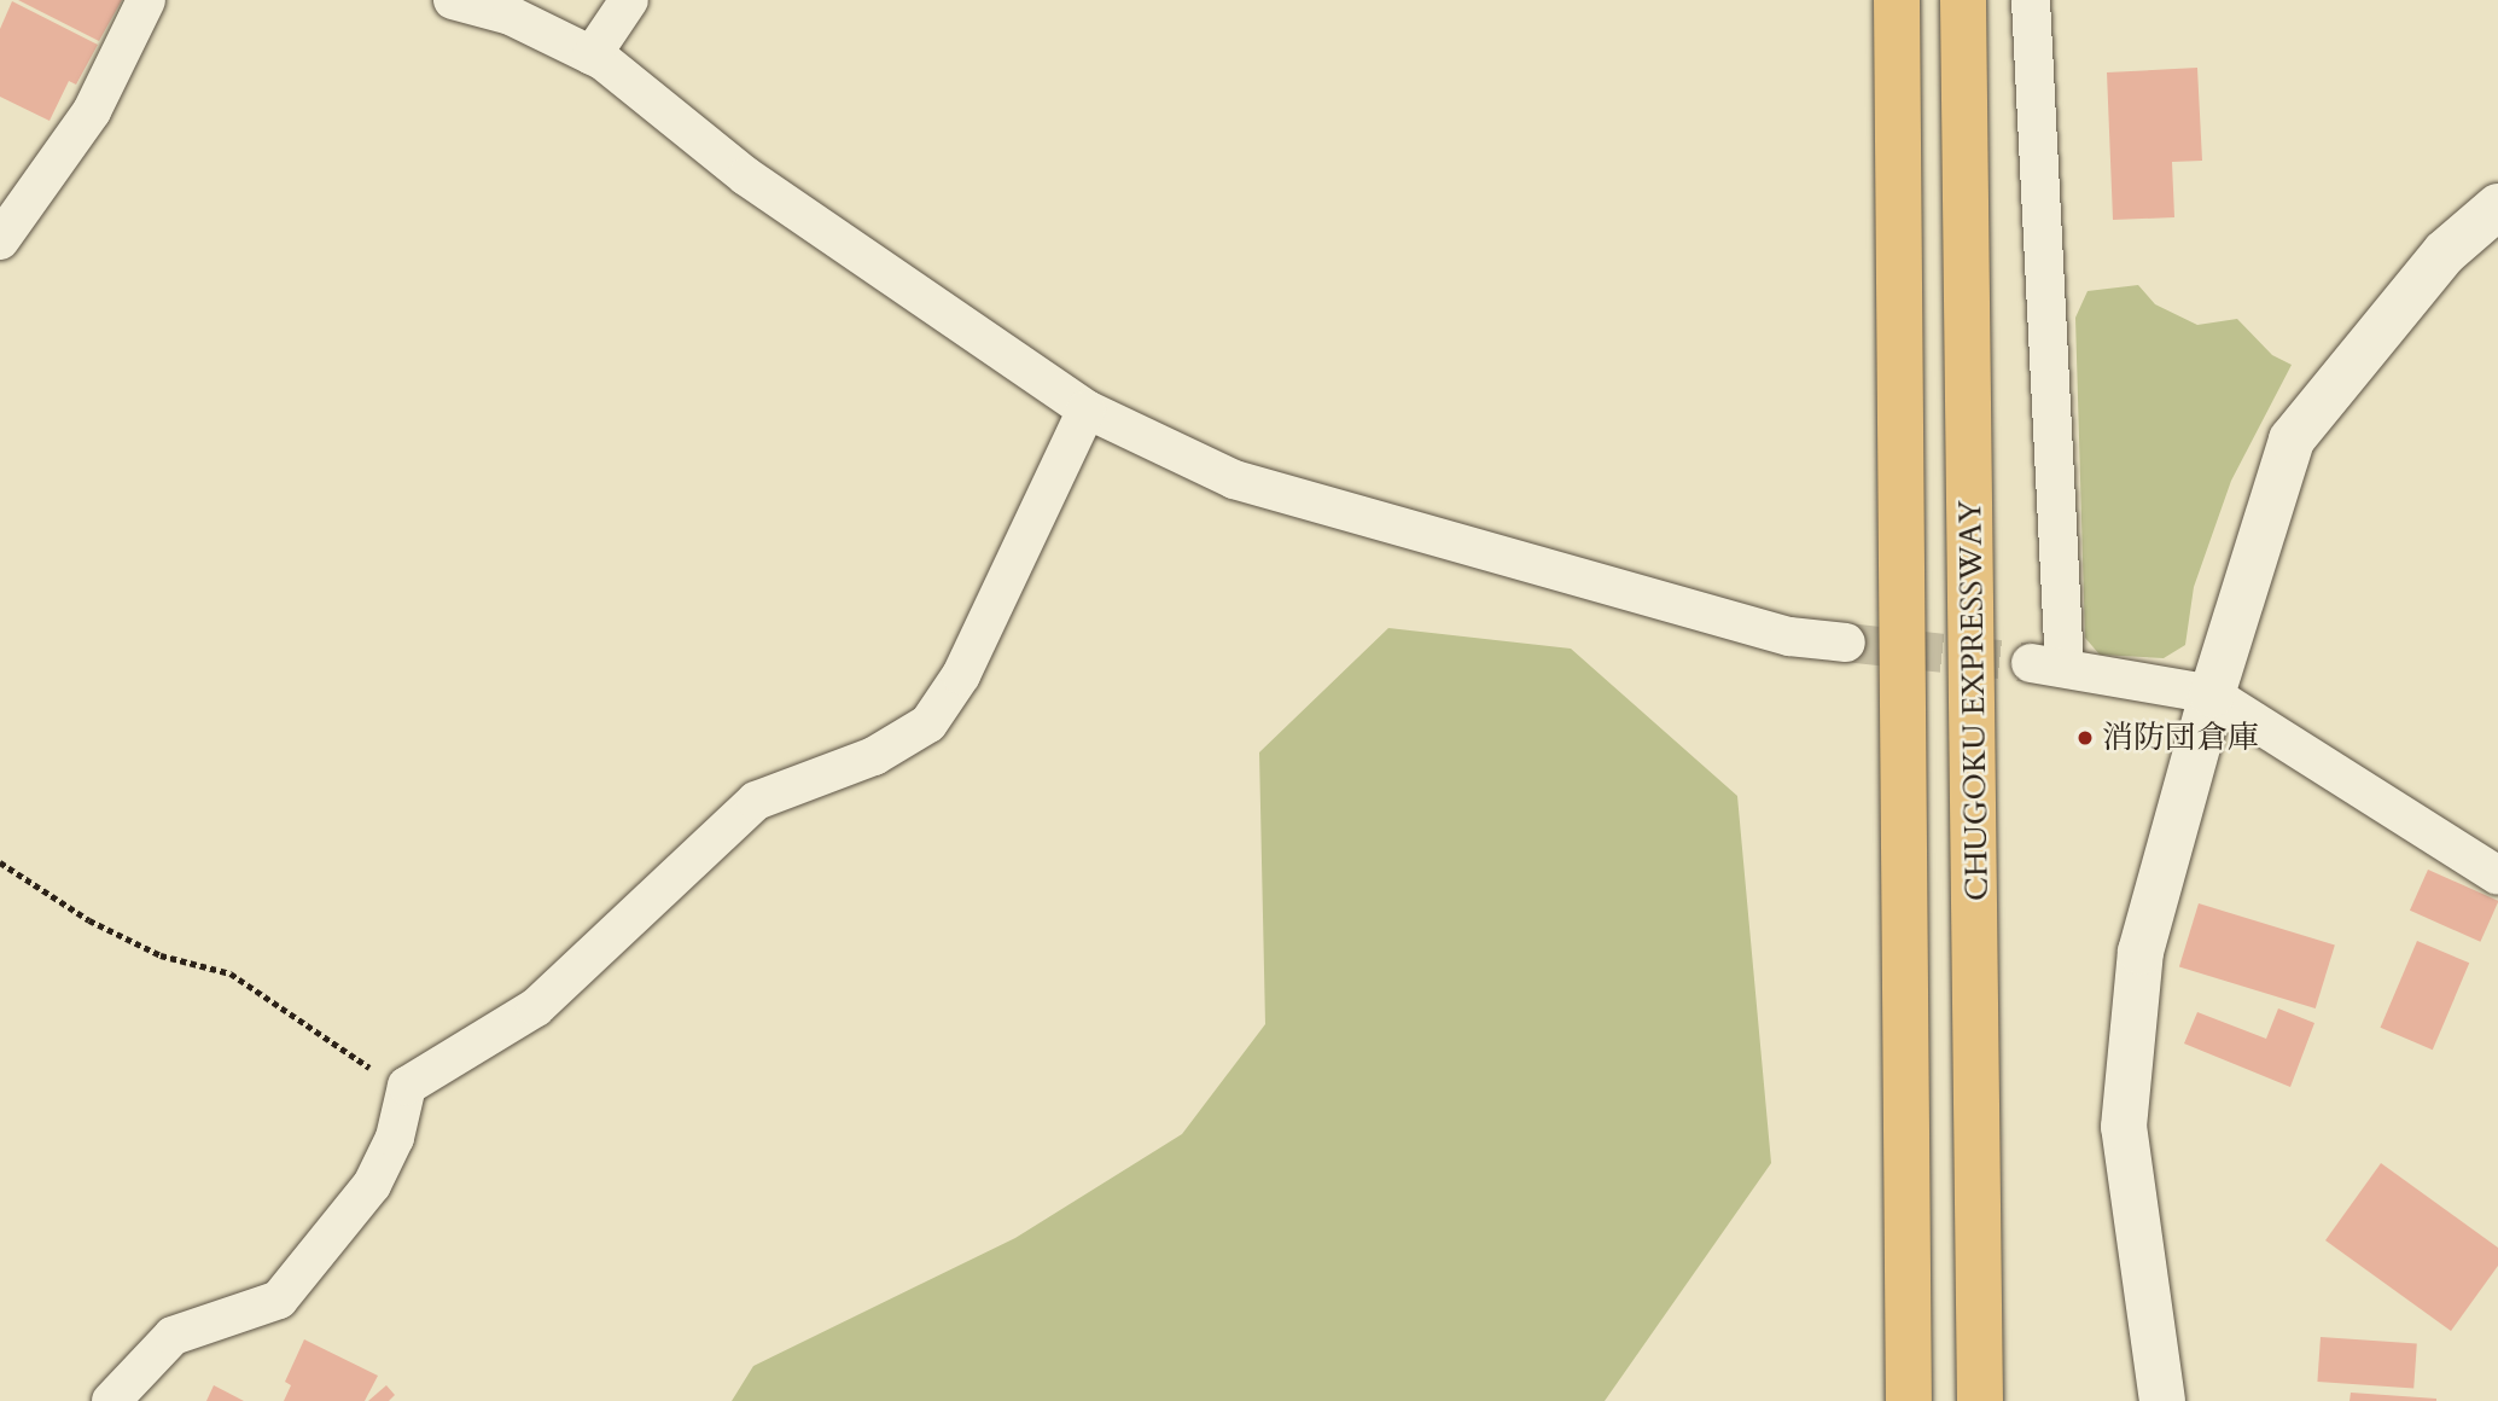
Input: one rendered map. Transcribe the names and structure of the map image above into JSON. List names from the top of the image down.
{
  "streets": {
    "highway": ["CHUGOKU EXPRESSWAY"]
  },
  "places": ["消防団倉庫"]
}
